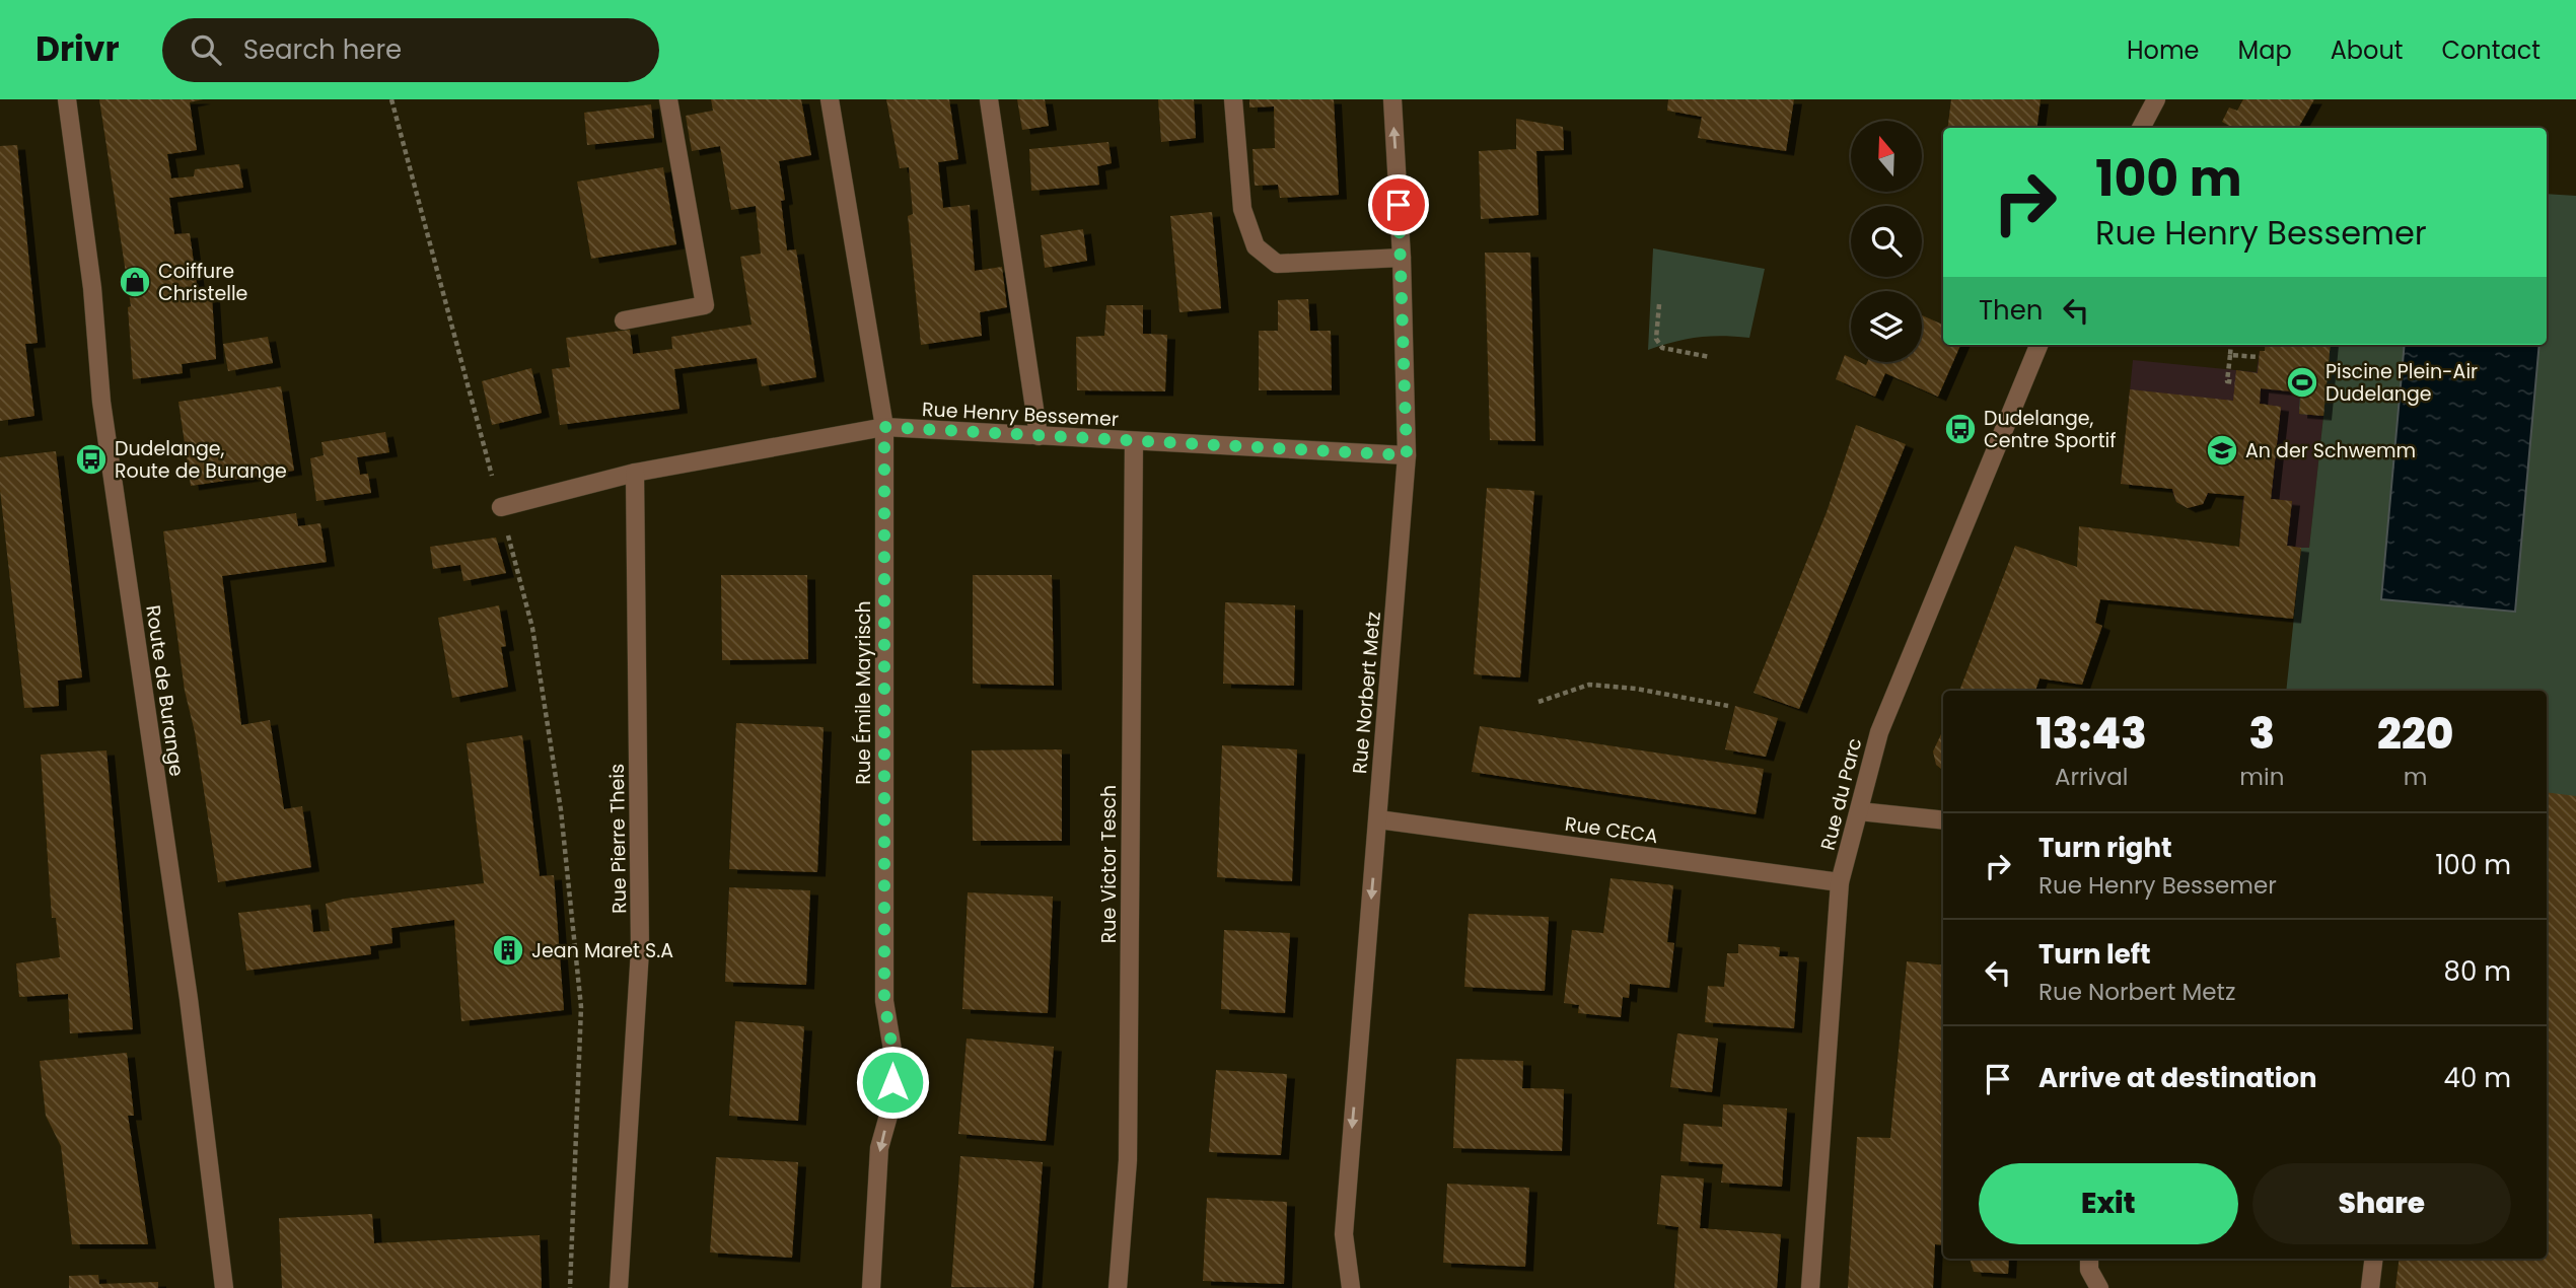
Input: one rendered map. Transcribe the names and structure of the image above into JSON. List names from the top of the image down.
{
  "streets": {
    "street": [
      "Rue Henry Bessemer",
      "Route de Burange",
      "Rue Émile Mayrisch",
      "Rue Norbert Metz",
      "Rue du Parc",
      "Rue CECA",
      "Rue Pierre Theis",
      "Rue Victor Tesch"
    ]
  },
  "crossings": [
    ["Rue Henry Bessemer", "Rue Émile Mayrisch"],
    ["Rue Henry Bessemer", "Rue Norbert Metz"],
    ["Rue Henry Bessemer", "Rue Pierre Theis"],
    ["Rue Henry Bessemer", "Rue Victor Tesch"],
    ["Rue Norbert Metz", "Rue CECA"],
    ["Rue du Parc", "Rue CECA"]
  ],
  "one_way": ["Rue Émile Mayrisch"],
  "places": {
    "shop": ["Coiffure Christelle"],
    "sports": ["Piscine Plein-Air Dudelange"],
    "bus stop": ["Dudelange, Centre Sportif", "Dudelange, Route de Burange"],
    "school or university": ["An der Schwemm"],
    "building": ["Jean Maret S.A"]
  },
  "north": "top",
  "page": {
    "header": "Drivr",
    "search": "Search here",
    "nav": [
      "Home",
      "Map",
      "About",
      "Contact"
    ],
    "turn": ["100 m", "Rue Henry Bessemer"],
    "then": "Then",
    "eta": [
      "13:43",
      "Arrival",
      "3",
      "min",
      "220",
      "m"
    ],
    "list": [
      {
        "name": "Turn right",
        "note": "Rue Henry Bessemer",
        "value": "100 m"
      },
      {
        "name": "Turn left",
        "note": "Rue Norbert Metz",
        "value": "80 m"
      },
      {
        "name": "Arrive at destination",
        "value": "40 m"
      }
    ],
    "buttons": ["Exit", "Share"]
  }
}
